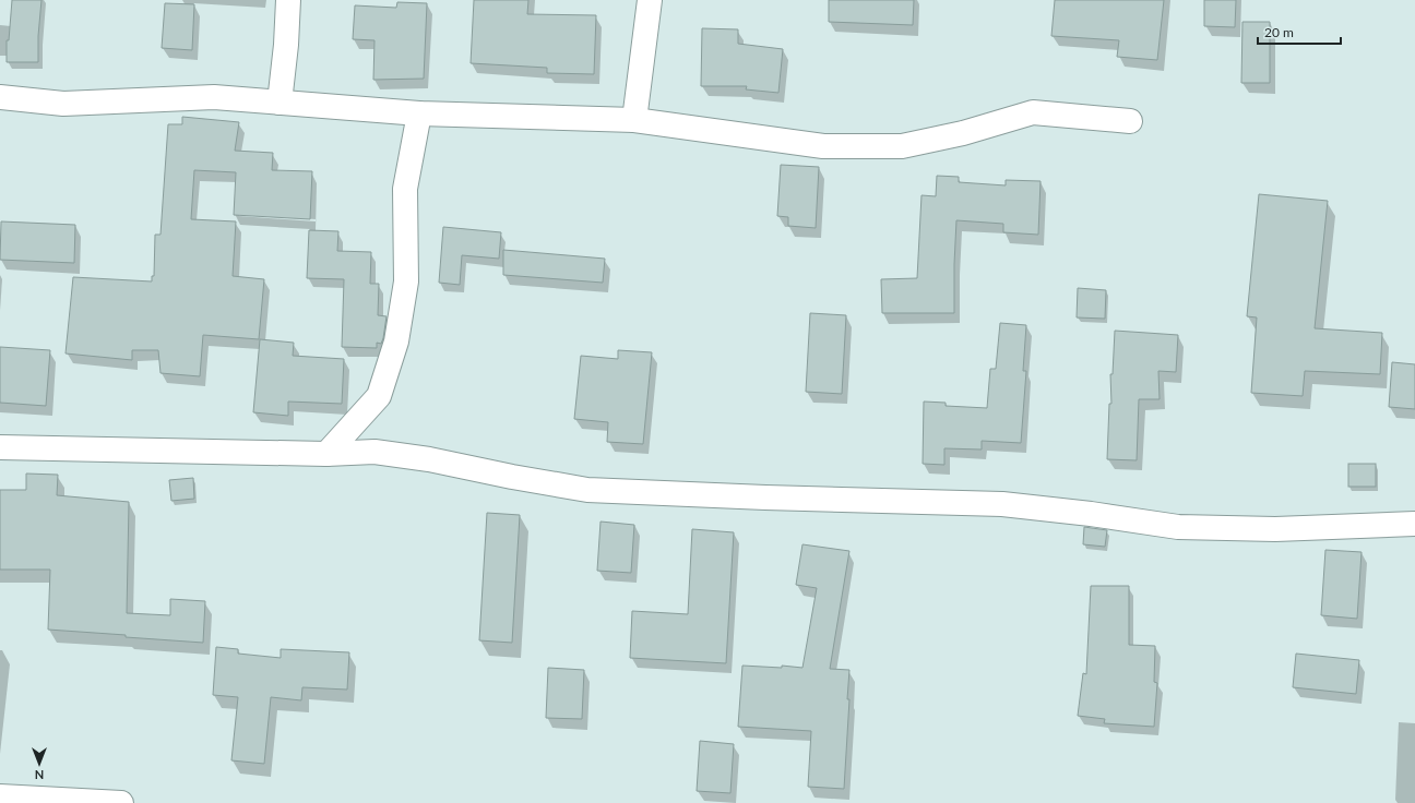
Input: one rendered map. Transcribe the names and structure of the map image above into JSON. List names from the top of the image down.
{
  "scale_bar": "20 m",
  "north": "bottom"
}
